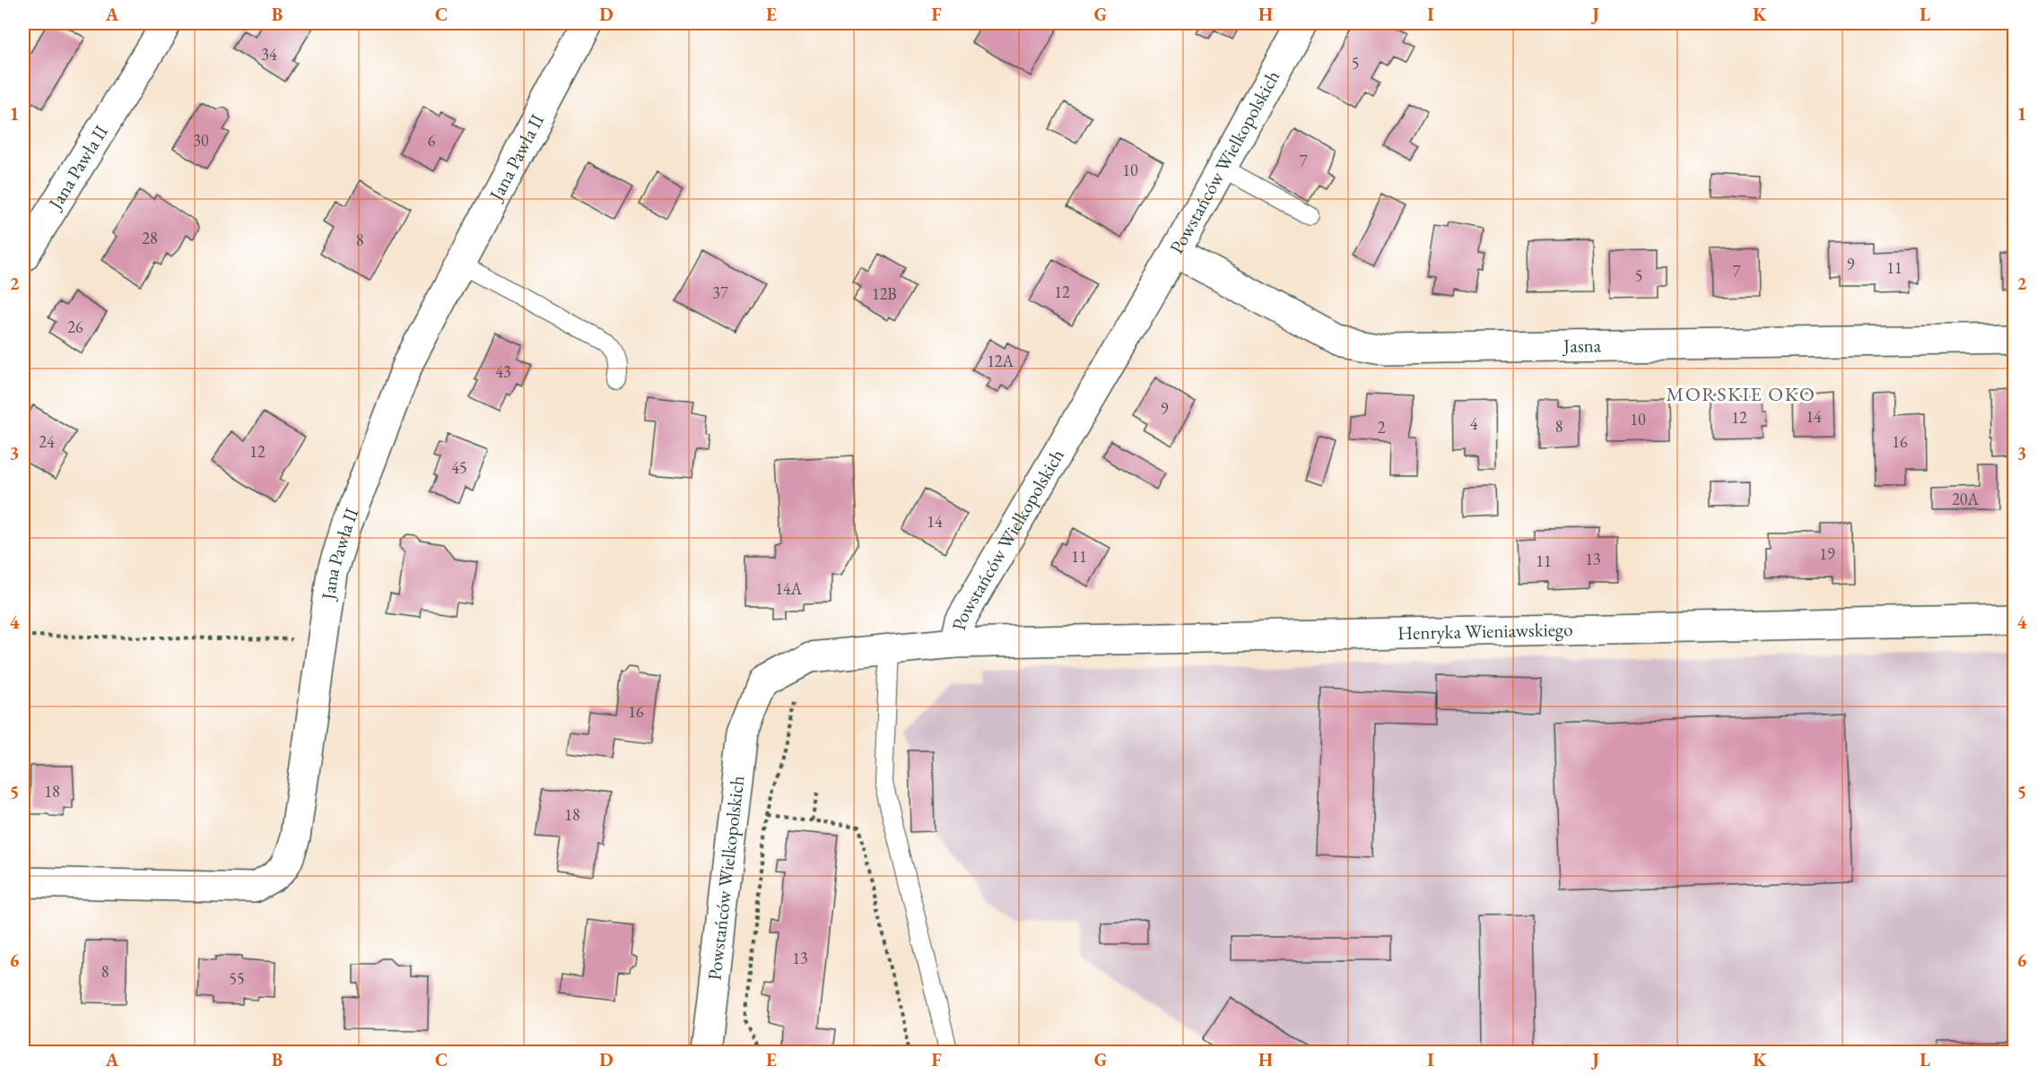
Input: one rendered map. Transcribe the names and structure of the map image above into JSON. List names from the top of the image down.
{
  "streets": {
    "street": [
      "Jana Pawła II",
      "Powstańców Wielkopolskich",
      "Jasna",
      "Henryka Wieniawskiego"
    ]
  },
  "crossings": [
    ["Powstańców Wielkopolskich", "Jasna"],
    ["Powstańców Wielkopolskich", "Henryka Wieniawskiego"]
  ],
  "districts": ["MORSKIE OKO"],
  "house_numbers": [
    "34",
    "5",
    "30",
    "6",
    "7",
    "10",
    "28",
    "8",
    "9",
    "11",
    "7",
    "5",
    "12",
    "37",
    "12B",
    "26",
    "12A",
    "43",
    "9",
    "14",
    "12",
    "10",
    "4",
    "8",
    "2",
    "24",
    "16",
    "12",
    "45",
    "20A",
    "14",
    "19",
    "11",
    "13",
    "11",
    "14A",
    "16",
    "18",
    "18",
    "13",
    "8",
    "55"
  ],
  "grid": {
    "columns": [
      "A",
      "B",
      "C",
      "D",
      "E",
      "F",
      "G",
      "H",
      "I",
      "J",
      "K",
      "L"
    ],
    "rows": [
      "1",
      "2",
      "3",
      "4",
      "5",
      "6"
    ]
  }
}
